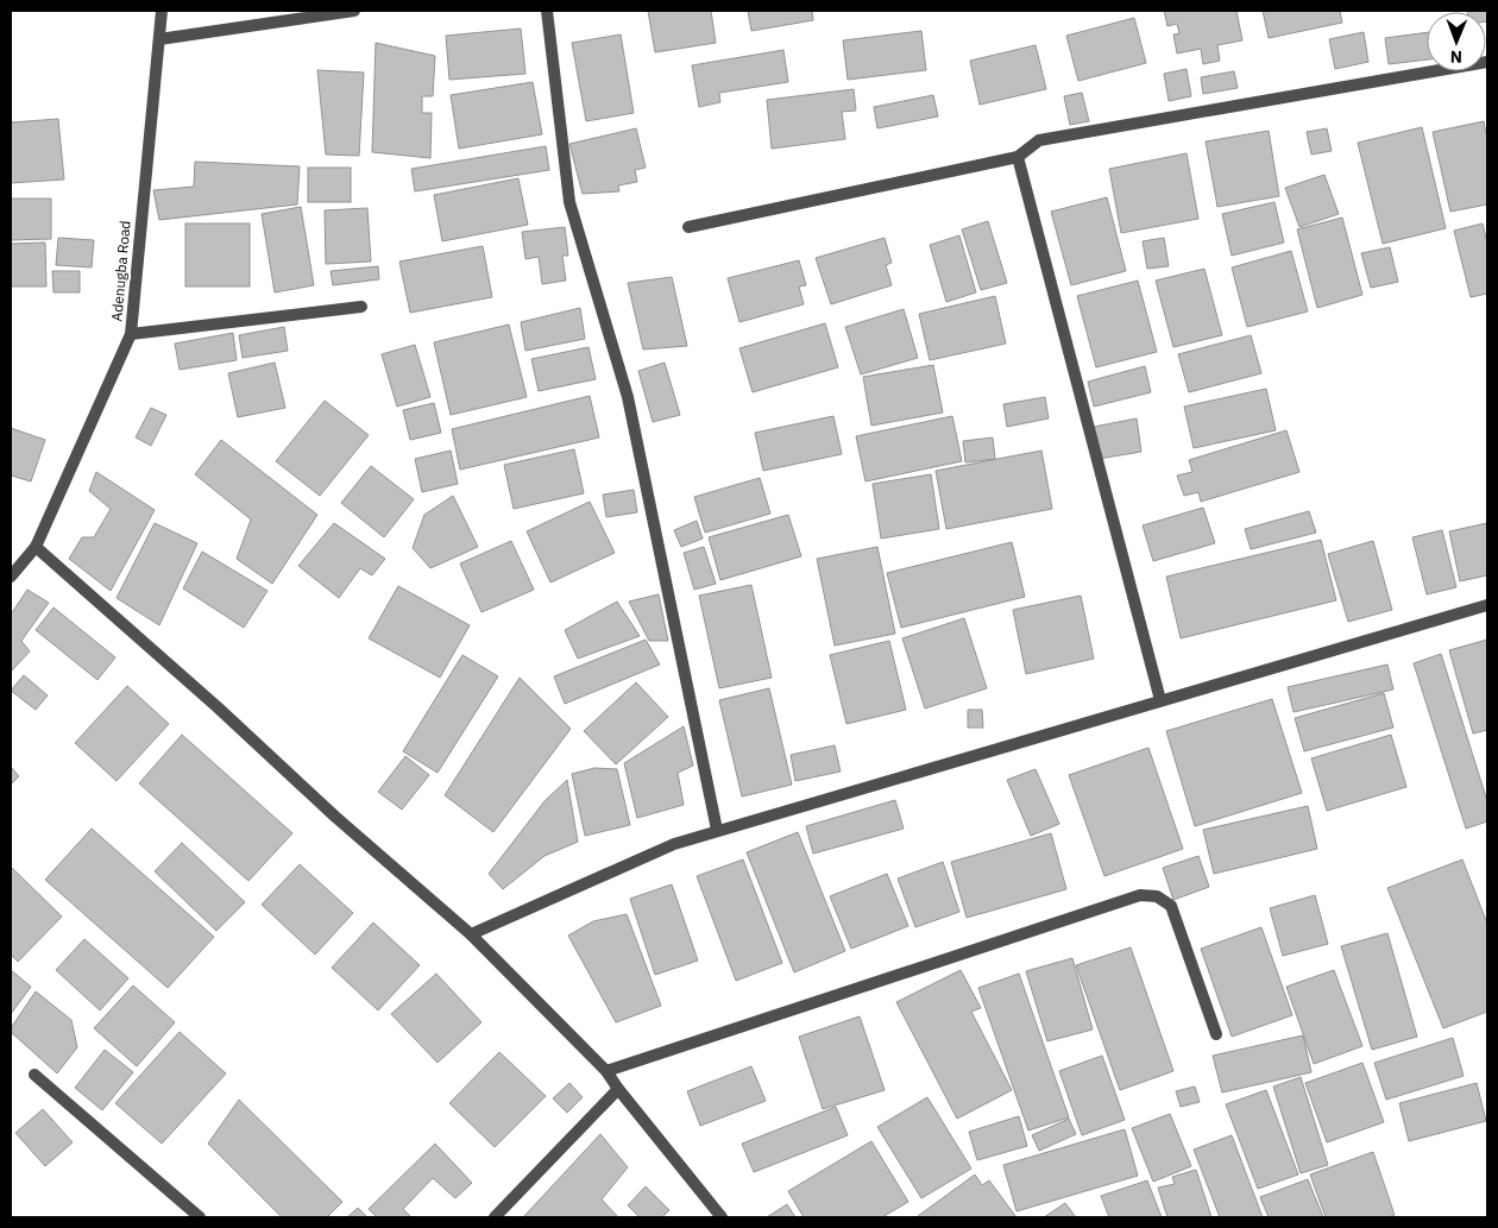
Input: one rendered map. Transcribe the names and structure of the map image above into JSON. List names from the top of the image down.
{
  "streets": {
    "street": ["Adenugba Road"]
  },
  "north": "bottom"
}
